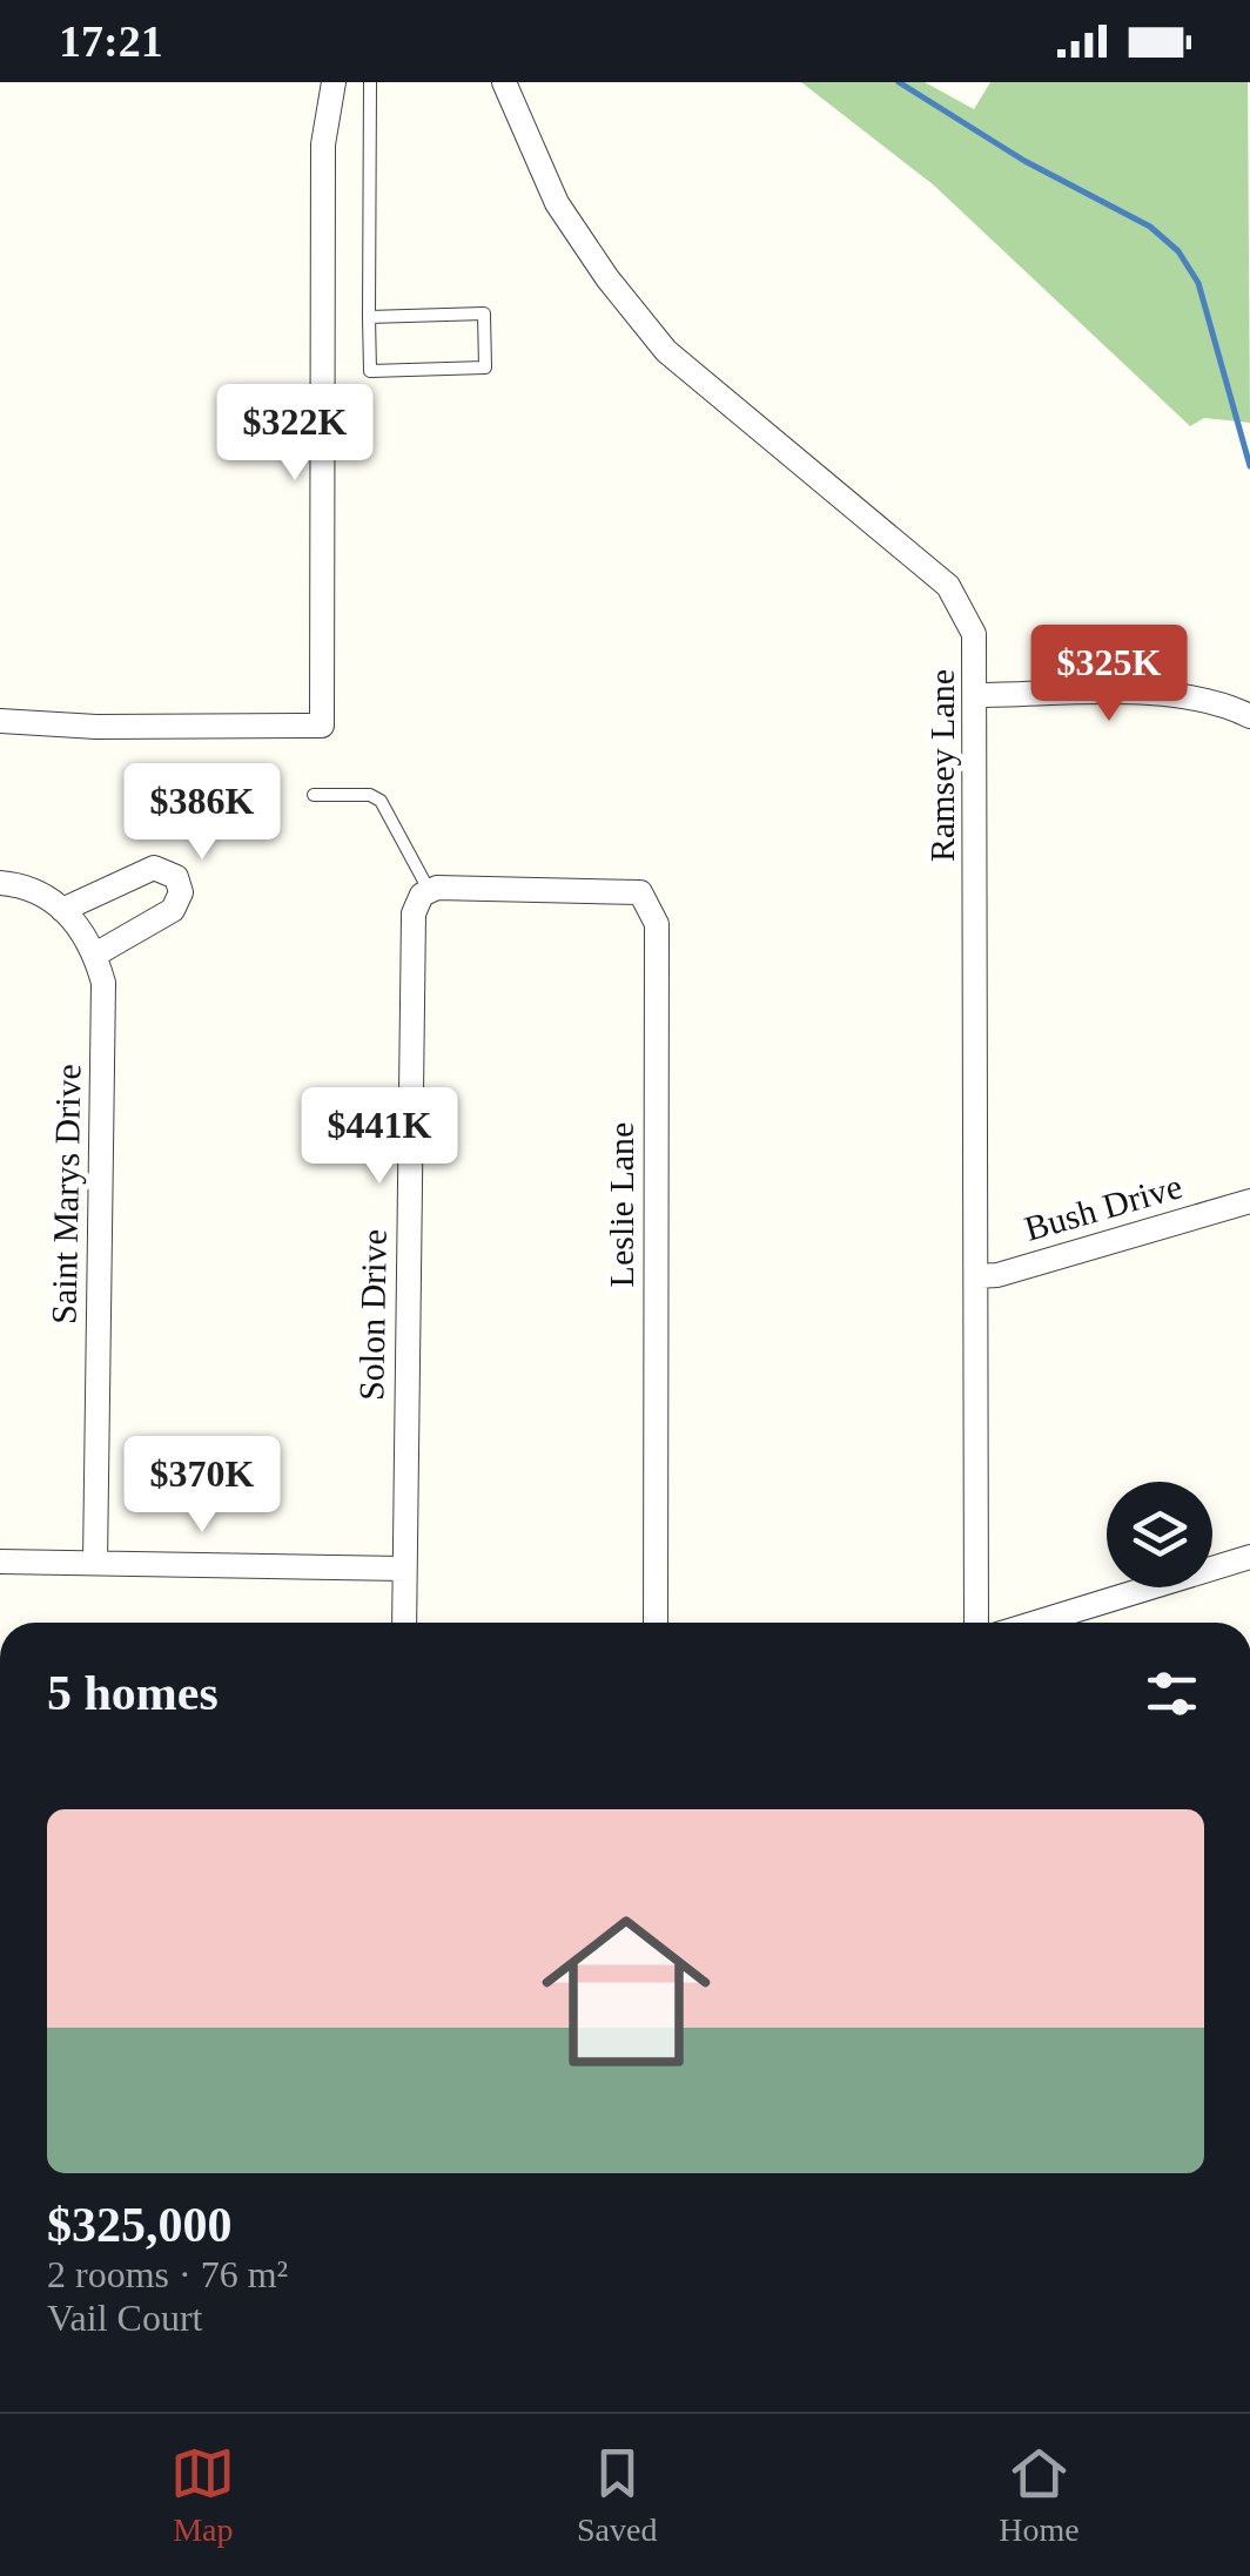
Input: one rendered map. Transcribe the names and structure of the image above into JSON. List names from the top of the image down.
{
  "streets": {
    "street": [
      "Ramsey Lane",
      "Saint Marys Drive",
      "Leslie Lane",
      "Bush Drive",
      "Solon Drive"
    ]
  },
  "crossings": [
    ["Ramsey Lane", "Bush Drive"],
    ["Leslie Lane", "Solon Drive"]
  ],
  "page": {
    "status": "17:21",
    "price": [
      "$322K",
      "$325K",
      "$386K",
      "$441K",
      "$370K"
    ],
    "heading": "5 homes",
    "list": [
      {
        "name": "$325,000",
        "note": "2 rooms · 76 m² · Vail Court"
      }
    ],
    "tabs": ["Map", "Saved", "Home"]
  }
}
